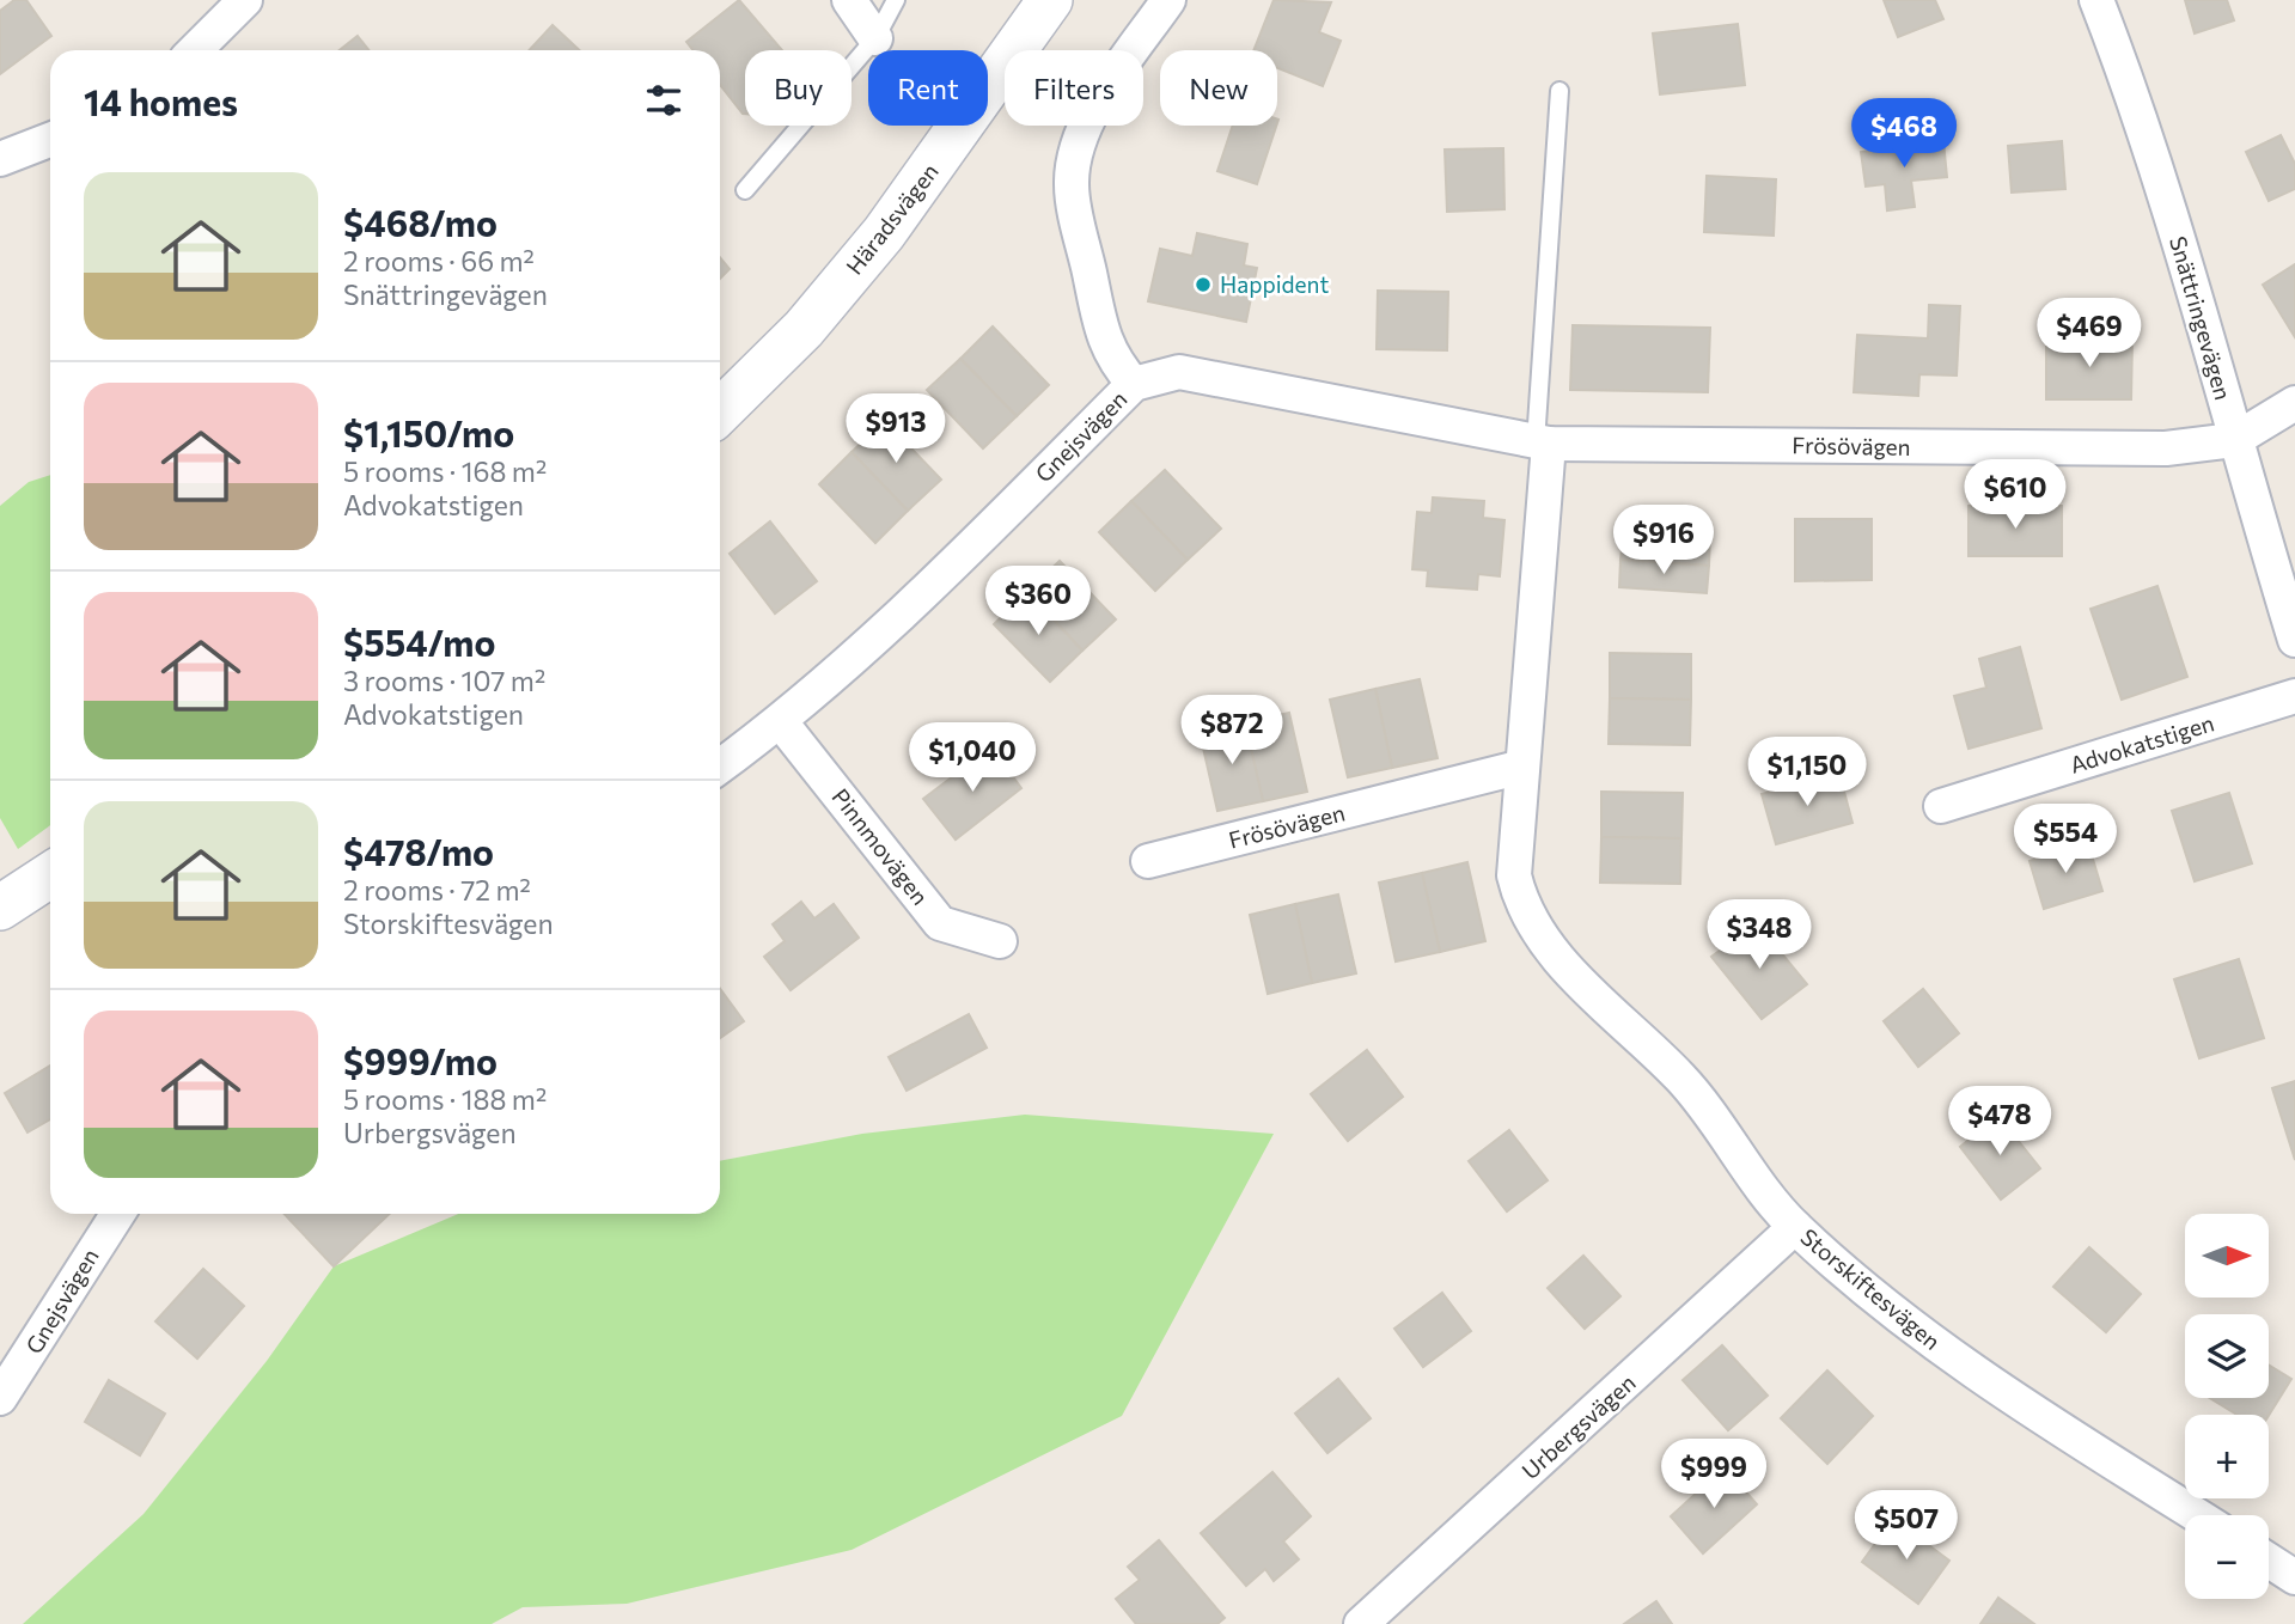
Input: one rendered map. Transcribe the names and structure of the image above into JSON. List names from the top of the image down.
{
  "streets": {
    "street": [
      "Häradsvägen",
      "Snättringevägen",
      "Gnejsvägen",
      "Frösövägen",
      "Advokatstigen",
      "Pinnmovägen",
      "Storskiftesvägen",
      "Urbergsvägen"
    ]
  },
  "crossings": [
    ["Snättringevägen", "Frösövägen"],
    ["Gnejsvägen", "Frösövägen"],
    ["Gnejsvägen", "Pinnmovägen"],
    ["Frösövägen", "Storskiftesvägen"],
    ["Storskiftesvägen", "Urbergsvägen"]
  ],
  "places": ["Happident"],
  "north": "right",
  "page": {
    "chip": [
      "Buy",
      "Rent",
      "Filters",
      "New"
    ],
    "heading": "14 homes",
    "price": [
      "$468",
      "$469",
      "$913",
      "$610",
      "$916",
      "$360",
      "$872",
      "$1,040",
      "$1,150",
      "$554",
      "$348",
      "$478",
      "$999",
      "$507"
    ],
    "list": [
      {
        "name": "$468/mo",
        "note": "2 rooms · 66 m² · Snättringevägen"
      },
      {
        "name": "$1,150/mo",
        "note": "5 rooms · 168 m² · Advokatstigen"
      },
      {
        "name": "$554/mo",
        "note": "3 rooms · 107 m² · Advokatstigen"
      },
      {
        "name": "$478/mo",
        "note": "2 rooms · 72 m² · Storskiftesvägen"
      },
      {
        "name": "$999/mo",
        "note": "5 rooms · 188 m² · Urbergsvägen"
      }
    ],
    "map_buttons": ["+", "−"]
  }
}
